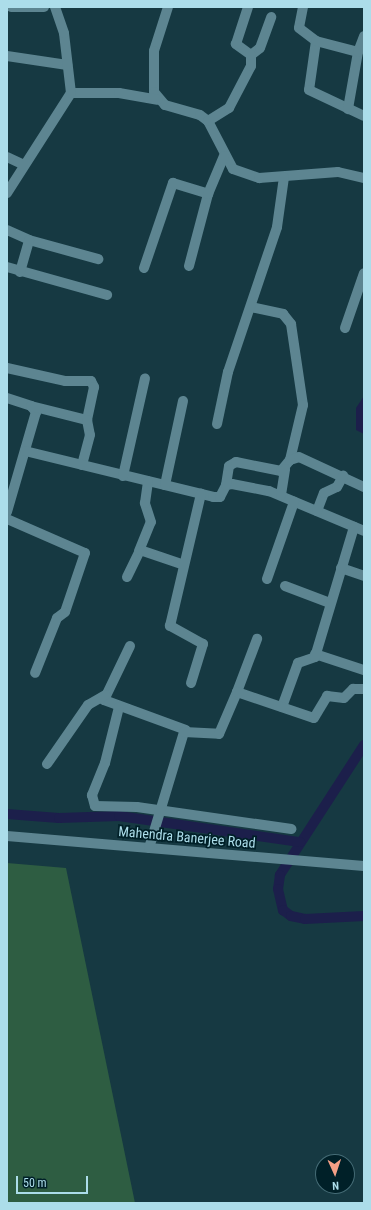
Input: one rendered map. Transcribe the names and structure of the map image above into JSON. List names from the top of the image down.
{
  "streets": {
    "street": ["Mahendra Banerjee Road"]
  },
  "scale_bar": "50 m",
  "north": "bottom"
}
